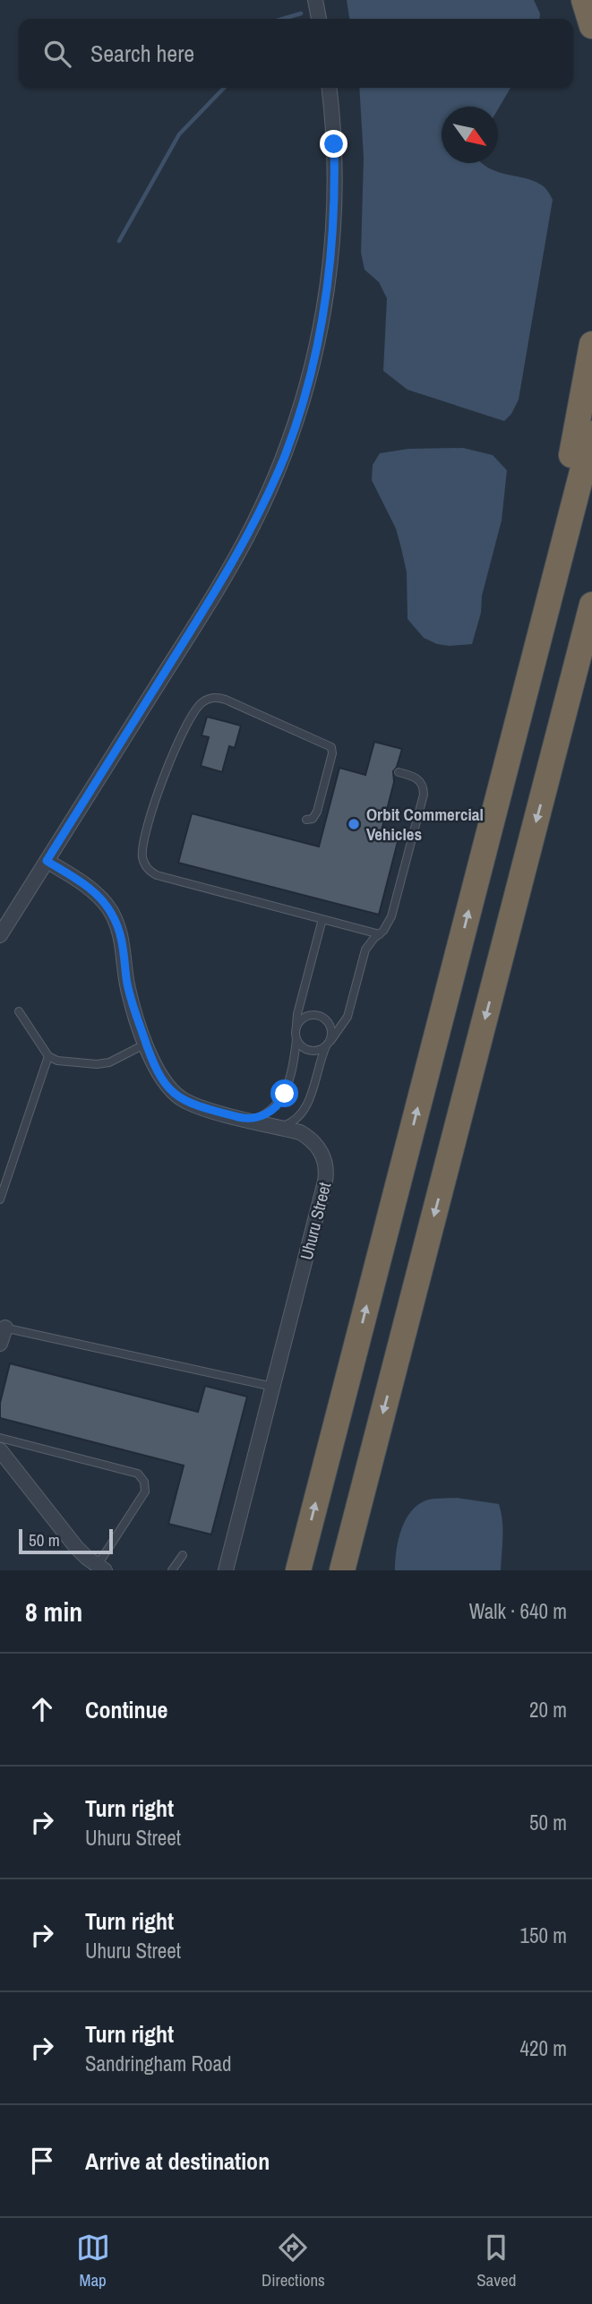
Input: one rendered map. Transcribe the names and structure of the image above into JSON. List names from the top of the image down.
{
  "streets": {
    "street": ["Uhuru Street"]
  },
  "places": ["Orbit Commercial Vehicles"],
  "scale_bar": "50 m",
  "north": "bottom right",
  "page": {
    "search": "Search here",
    "scale": "50 m",
    "heading": ["8 min", "Walk · 640 m"],
    "list": [
      ["Continue", "20 m"],
      ["Turn right", "Uhuru Street", "50 m"],
      ["Turn right", "Uhuru Street", "150 m"],
      ["Turn right", "Sandringham Road", "420 m"],
      "Arrive at destination"
    ],
    "nav": ["Map", "Directions", "Saved"]
  }
}
